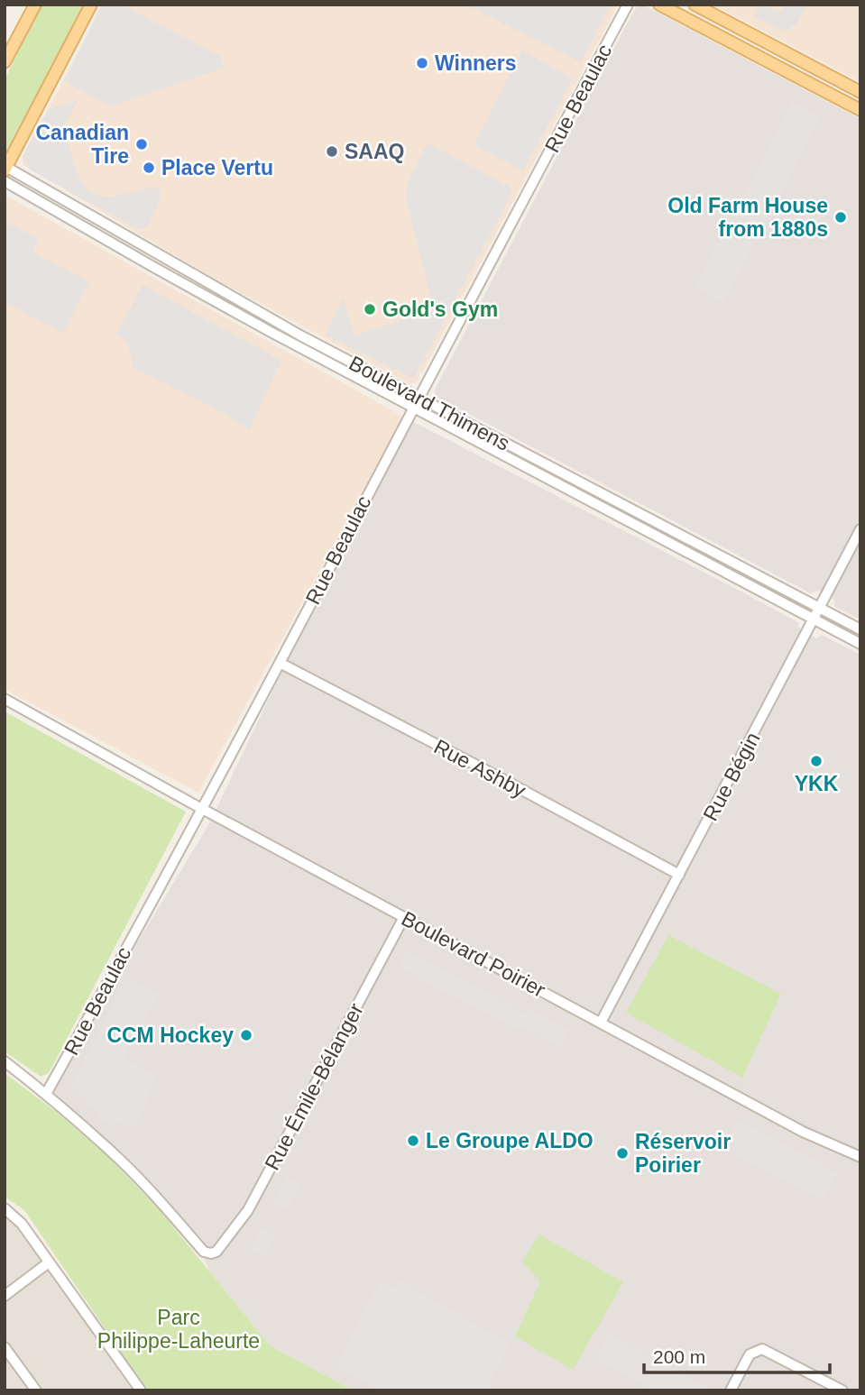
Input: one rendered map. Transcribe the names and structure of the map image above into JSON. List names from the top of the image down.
{
  "streets": {
    "street": [
      "Rue Beaulac",
      "Boulevard Thimens",
      "Rue Ashby",
      "Rue Bégin",
      "Boulevard Poirier",
      "Rue Émile-Bélanger"
    ]
  },
  "crossings": [
    ["Rue Beaulac", "Boulevard Thimens"],
    ["Rue Beaulac", "Rue Ashby"],
    ["Rue Beaulac", "Boulevard Poirier"],
    ["Rue Beaulac", "Rue Émile-Bélanger"],
    ["Boulevard Thimens", "Rue Bégin"],
    ["Rue Ashby", "Rue Bégin"],
    ["Rue Bégin", "Boulevard Poirier"],
    ["Boulevard Poirier", "Rue Émile-Bélanger"]
  ],
  "parks": ["Parc Philippe-Laheurte"],
  "places": [
    "Winners",
    "Canadian Tire",
    "SAAQ",
    "Place Vertu",
    "Old Farm House from 1880s",
    "Gold's Gym",
    "YKK",
    "CCM Hockey",
    "Le Groupe ALDO",
    "Réservoir Poirier"
  ],
  "scale_bar": "200 m"
}
